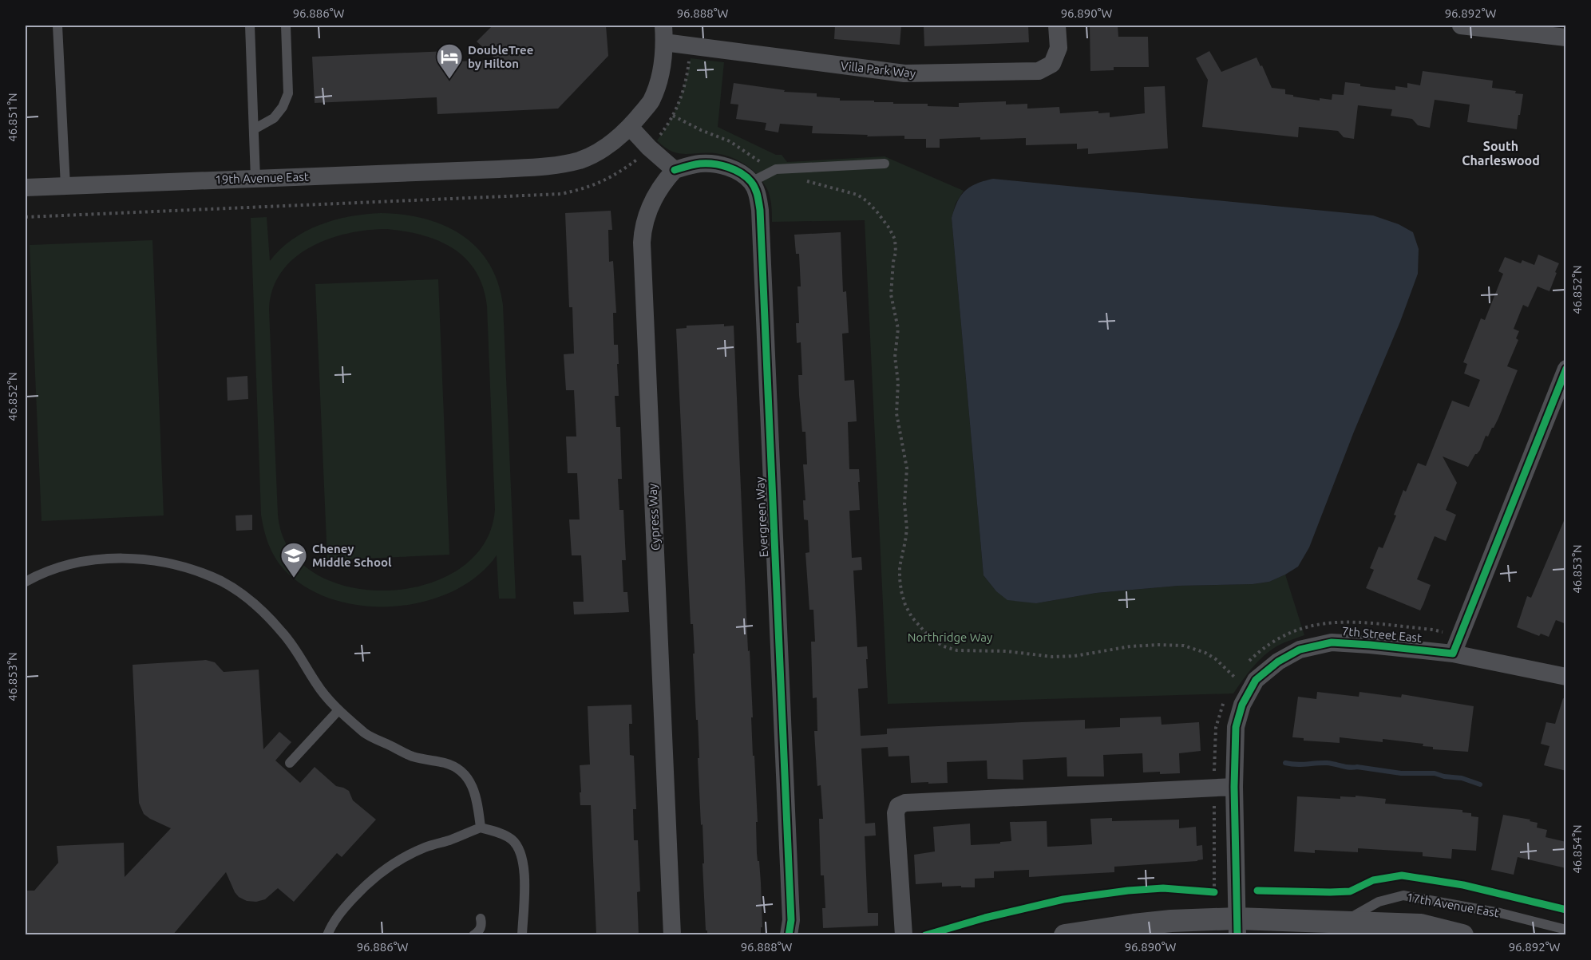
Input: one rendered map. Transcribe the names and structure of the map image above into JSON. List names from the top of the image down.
{
  "streets": {
    "street": [
      "Villa Park Way",
      "19th Avenue East",
      "Cypress Way",
      "Evergreen Way",
      "7th Street East"
    ],
    "lane": ["17th Avenue East"]
  },
  "crossings": [
    ["Villa Park Way", "19th Avenue East"]
  ],
  "districts": ["South Charleswood"],
  "parks": ["Northridge Way"],
  "places": {
    "hotel": ["DoubleTree by Hilton"],
    "school or university": ["Cheney Middle School"]
  },
  "coordinates": [
    "96.886°W",
    "96.888°W",
    "96.890°W",
    "96.892°W",
    "46.851°N",
    "46.852°N",
    "46.853°N",
    "46.854°N"
  ]
}
